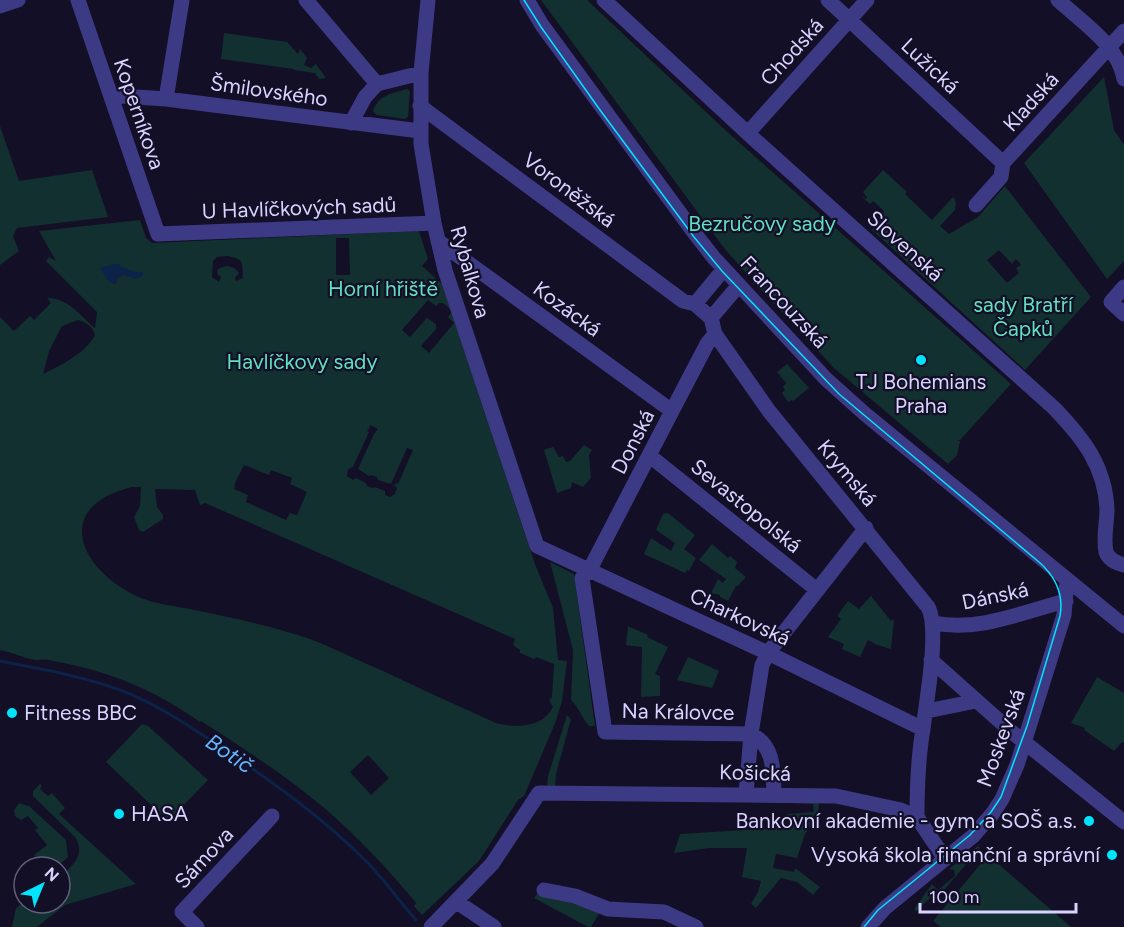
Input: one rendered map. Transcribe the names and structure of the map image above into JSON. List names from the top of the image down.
{
  "streets": {
    "street": [
      "Chodská",
      "Lužická",
      "Šmilovského",
      "Kladská",
      "Koperníkova",
      "Voroněžská",
      "U Havlíčkových sadů",
      "Slovenská",
      "Rybalkova",
      "Francouzská",
      "Kozácká",
      "Donská",
      "Krymská",
      "Sevastopolská",
      "Dánská",
      "Charkovská",
      "Na Královce",
      "Moskevská",
      "Košická",
      "Sámova"
    ]
  },
  "crossings": [
    ["Chodská", "Lužická"],
    ["Chodská", "Slovenská"],
    ["Lužická", "Kladská"],
    ["Šmilovského", "Koperníkova"],
    ["Šmilovského", "Rybalkova"],
    ["Koperníkova", "U Havlíčkových sadů"],
    ["Voroněžská", "Rybalkova"],
    ["Voroněžská", "Krymská"],
    ["U Havlíčkových sadů", "Rybalkova"],
    ["Rybalkova", "Kozácká"],
    ["Rybalkova", "Charkovská"],
    ["Francouzská", "Moskevská"],
    ["Kozácká", "Donská"],
    ["Donská", "Krymská"],
    ["Donská", "Sevastopolská"],
    ["Donská", "Charkovská"],
    ["Donská", "Na Královce"],
    ["Krymská", "Dánská"],
    ["Krymská", "Charkovská"],
    ["Krymská", "Košická"],
    ["Dánská", "Moskevská"],
    ["Charkovská", "Na Královce"]
  ],
  "water": ["Botič"],
  "parks": [
    "Bezručovy sady",
    "Horní hřiště",
    "sady Bratří Čapků",
    "Havlíčkovy sady"
  ],
  "places": [
    "TJ Bohemians Praha",
    "Fitness BBC",
    "HASA",
    "Bankovní akademie - gym. a SOŠ a.s.",
    "Vysoká škola finanční a správní"
  ],
  "scale_bar": "100 m",
  "north": "top right"
}
